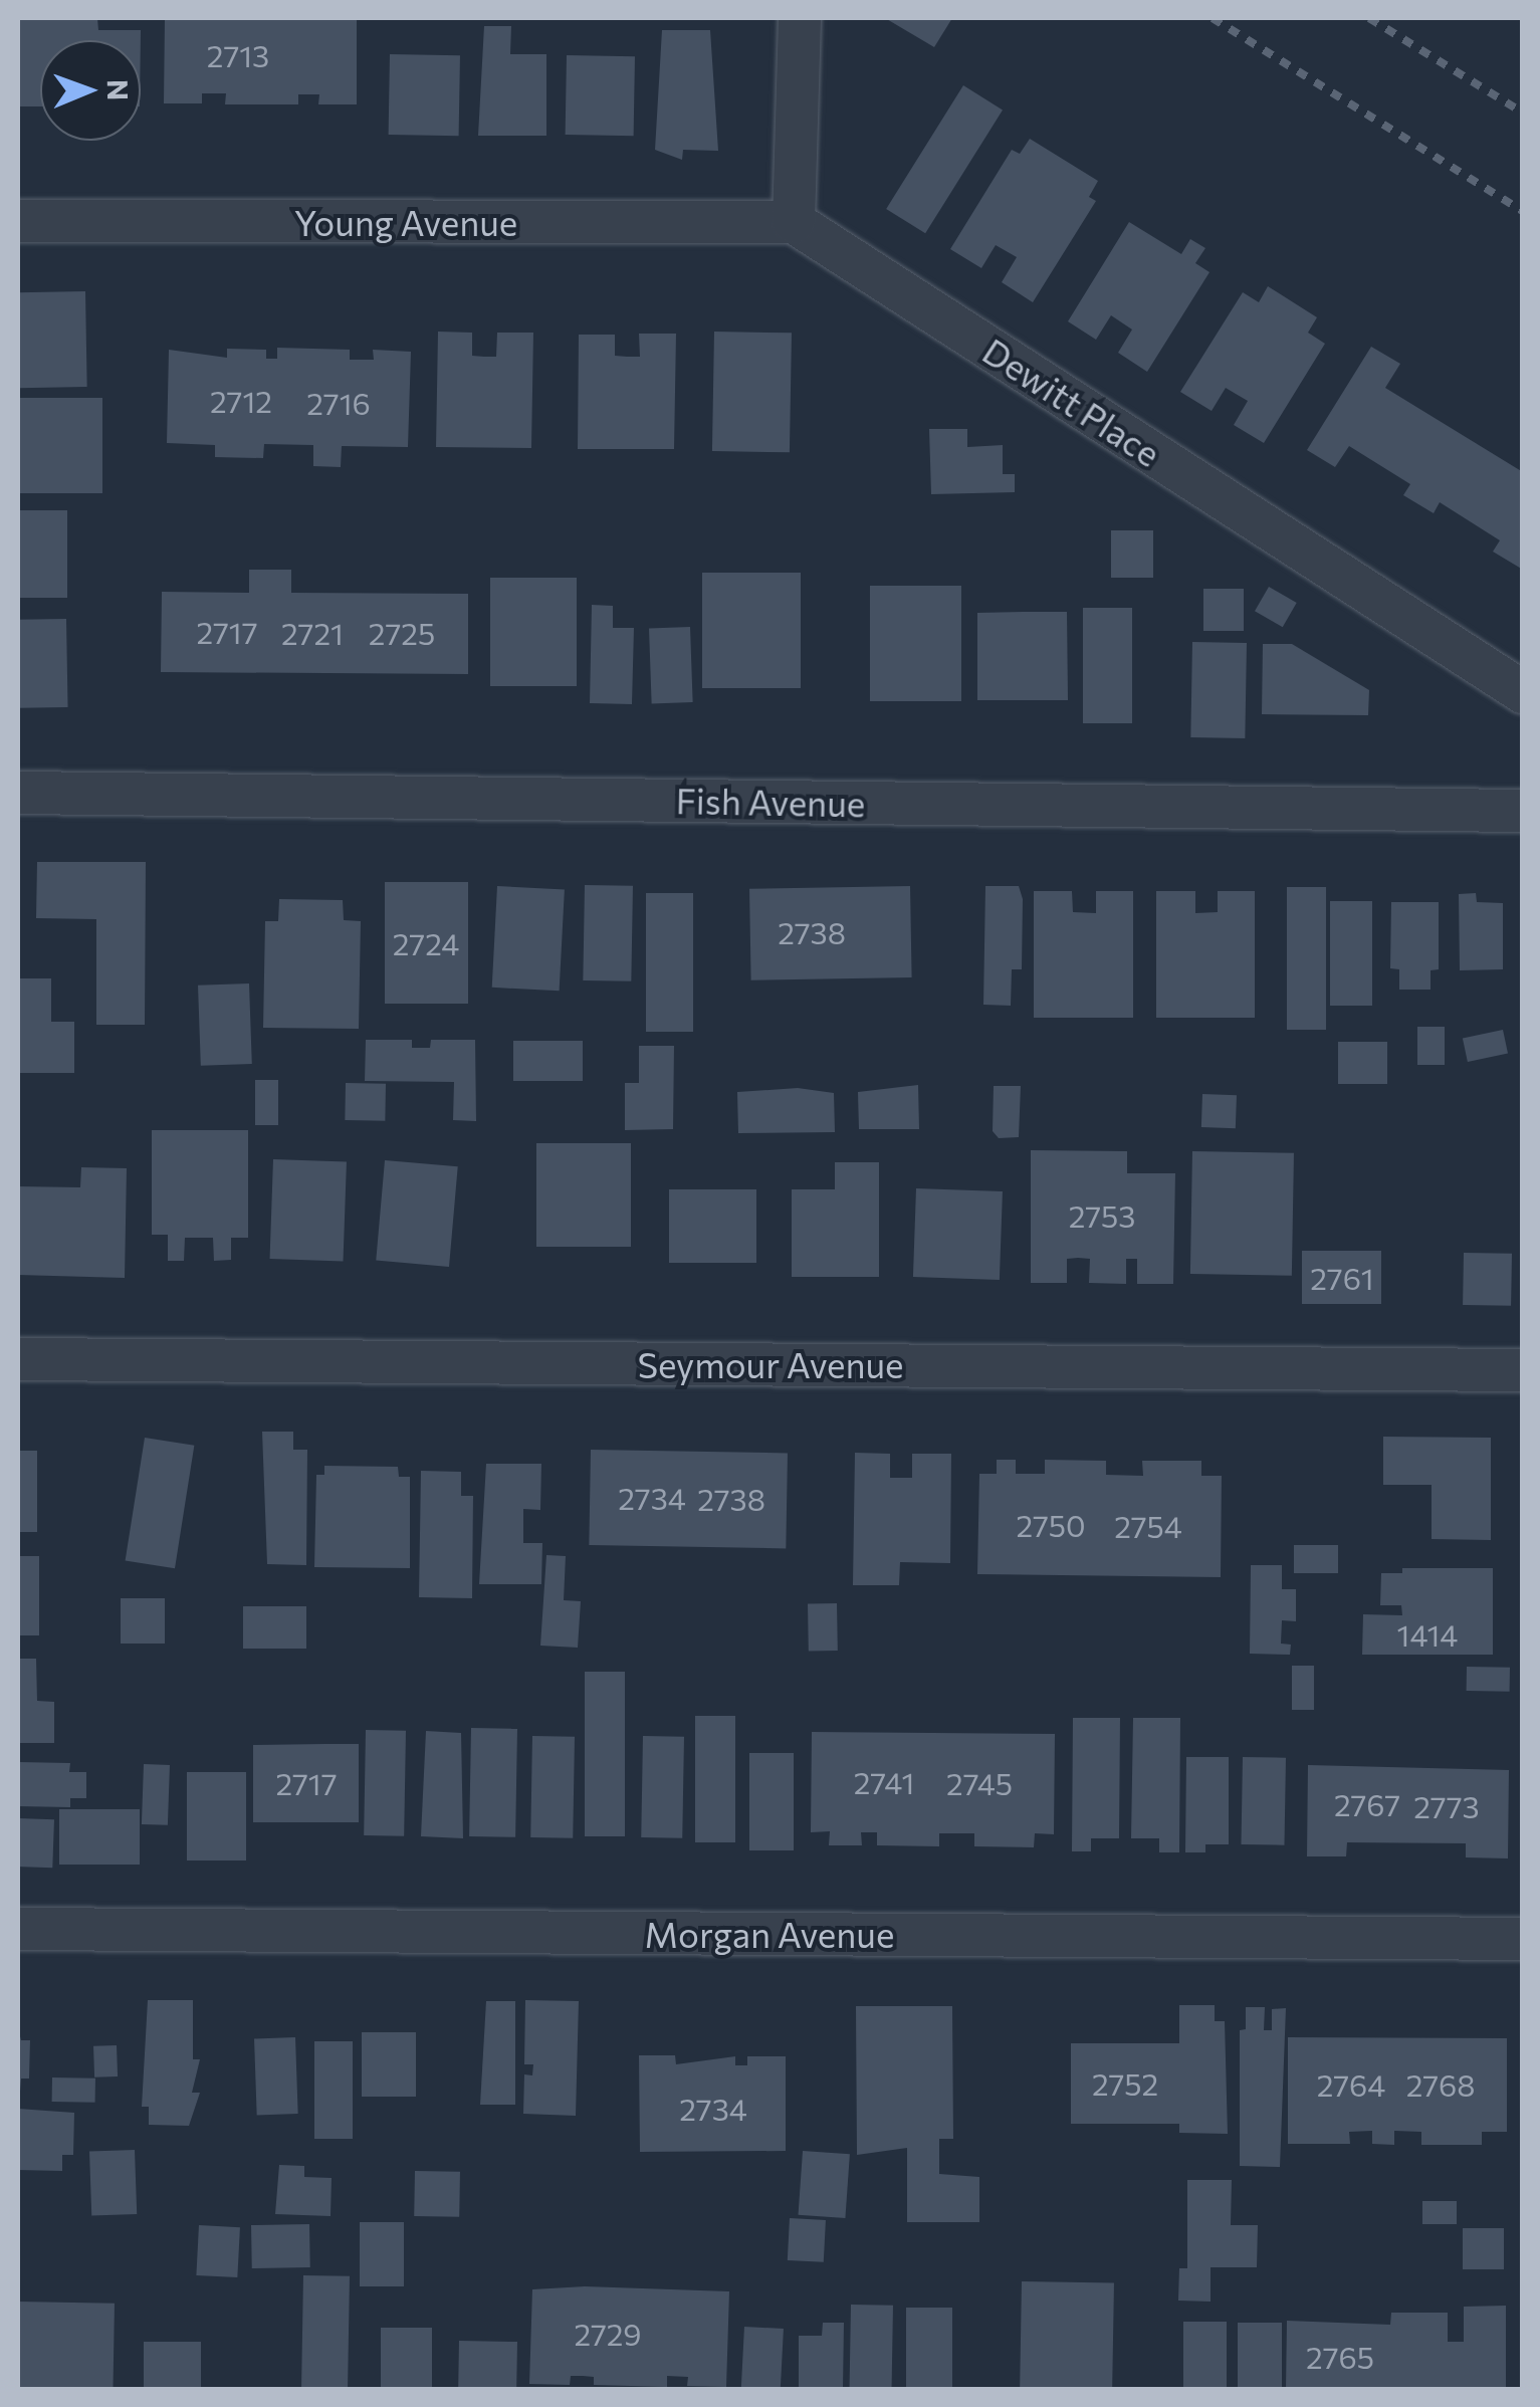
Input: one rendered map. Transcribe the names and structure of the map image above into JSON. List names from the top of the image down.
{
  "streets": {
    "street": [
      "Young Avenue",
      "Dewitt Place",
      "Fish Avenue",
      "Seymour Avenue",
      "Morgan Avenue"
    ]
  },
  "crossings": [
    ["Young Avenue", "Dewitt Place"]
  ],
  "house_numbers": [
    "2713",
    "2712",
    "2716",
    "2717",
    "2721",
    "2725",
    "2738",
    "2724",
    "2753",
    "2761",
    "2734",
    "2738",
    "2750",
    "2754",
    "1414",
    "2741",
    "2717",
    "2745",
    "2767",
    "2773",
    "2752",
    "2764",
    "2768",
    "2734",
    "2729",
    "2765"
  ],
  "north": "right"
}
